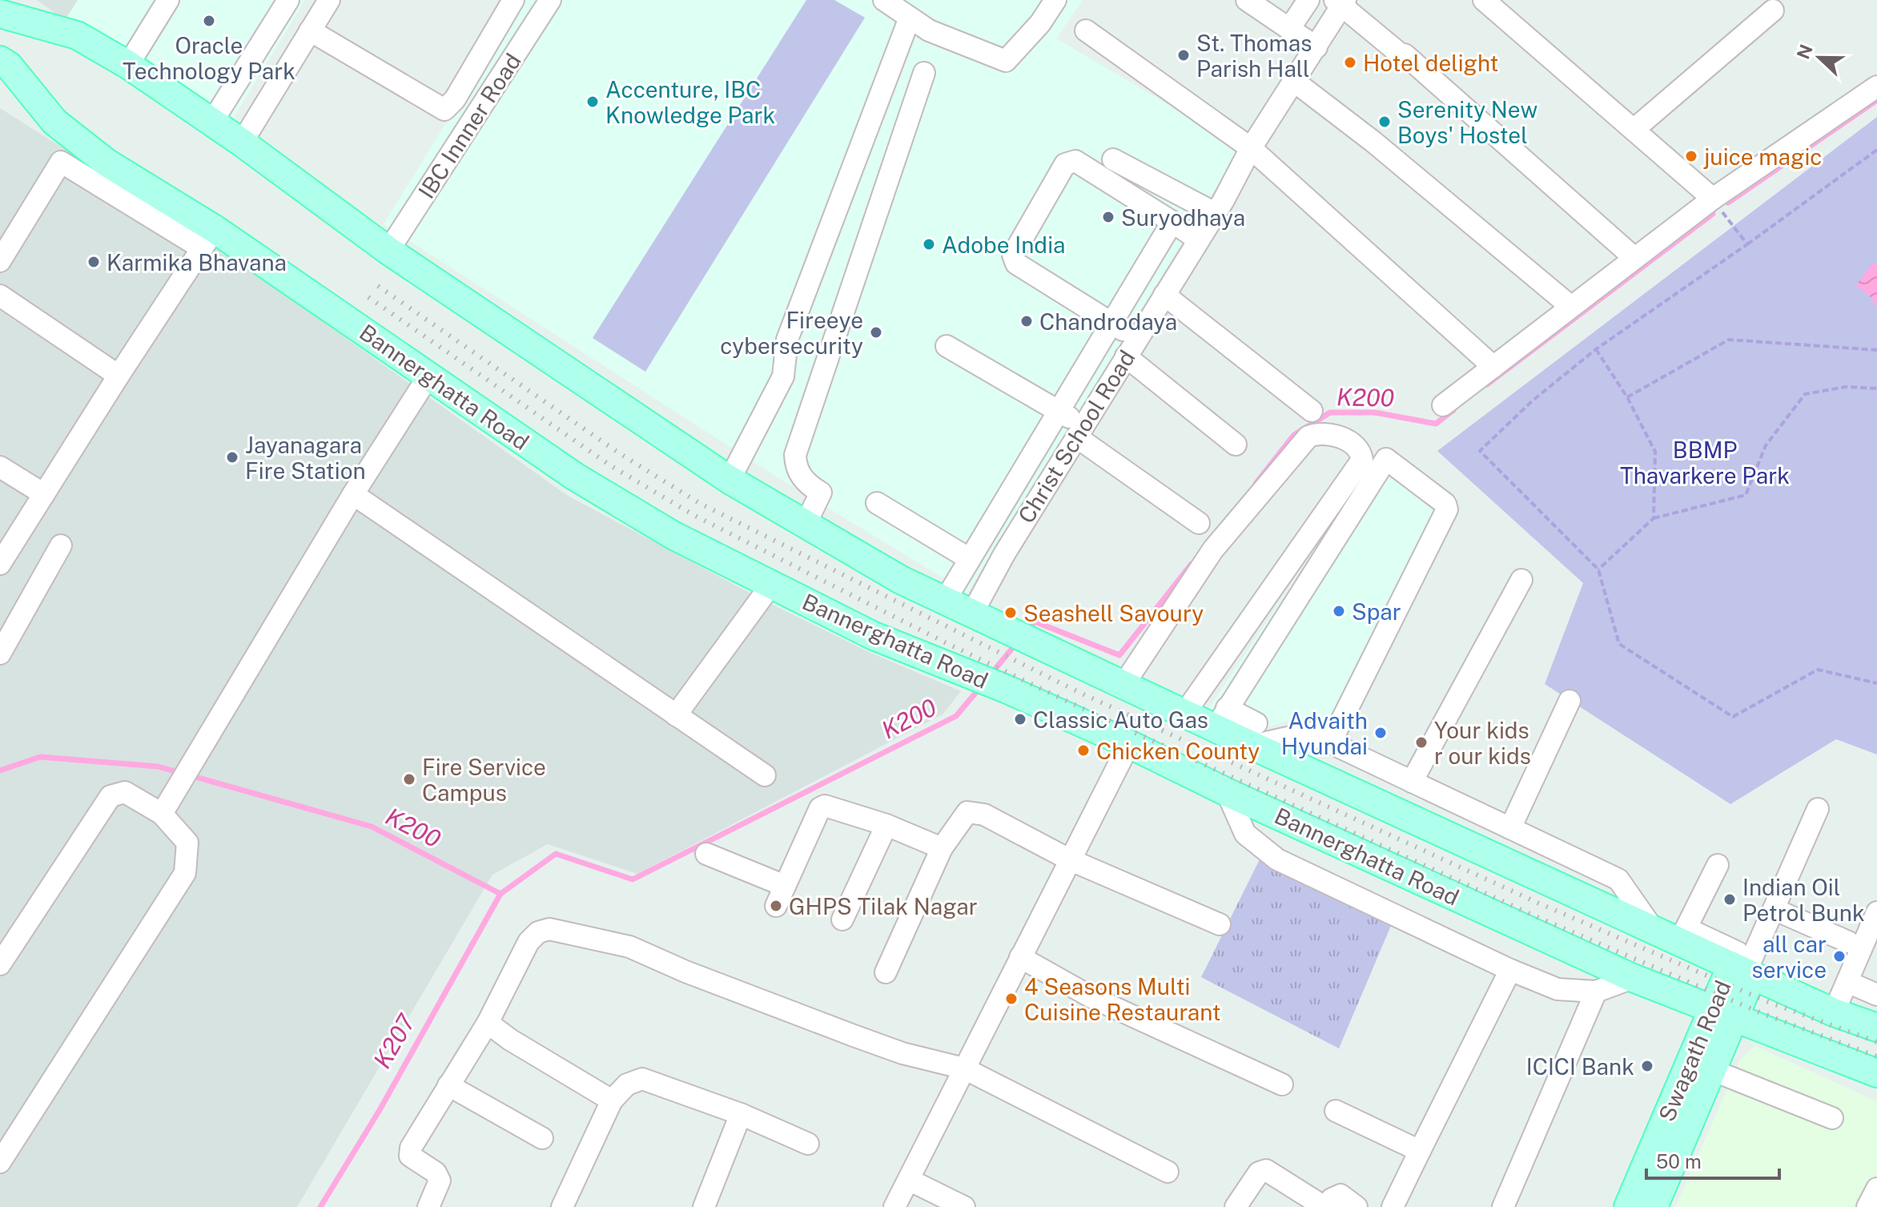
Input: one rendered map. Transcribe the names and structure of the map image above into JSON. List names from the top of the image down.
{
  "streets": {
    "main road": ["Bannerghatta Road", "Swagath Road"],
    "street": ["IBC Innner Road", "Christ School Road"]
  },
  "crossings": [
    ["Bannerghatta Road", "Swagath Road"]
  ],
  "water": ["K200", "K207"],
  "parks": ["BBMP Thavarkere Park"],
  "places": [
    "Oracle Technology Park",
    "St. Thomas Parish Hall",
    "Hotel delight",
    "Accenture, IBC Knowledge Park",
    "Serenity New Boys' Hostel",
    "juice magic",
    "Suryodhaya",
    "Adobe India",
    "Karmika Bhavana",
    "Chandrodaya",
    "Fireeye cybersecurity",
    "Jayanagara Fire Station",
    "Spar",
    "Seashell Savoury",
    "Classic Auto Gas",
    "Advaith Hyundai",
    "Your kids r our kids",
    "Chicken County",
    "Fire Service Campus",
    "Indian Oil Petrol Bunk",
    "GHPS Tilak Nagar",
    "all car service",
    "4 Seasons Multi Cuisine Restaurant",
    "ICICI Bank"
  ],
  "scale_bar": "50 m",
  "north": "left"
}
